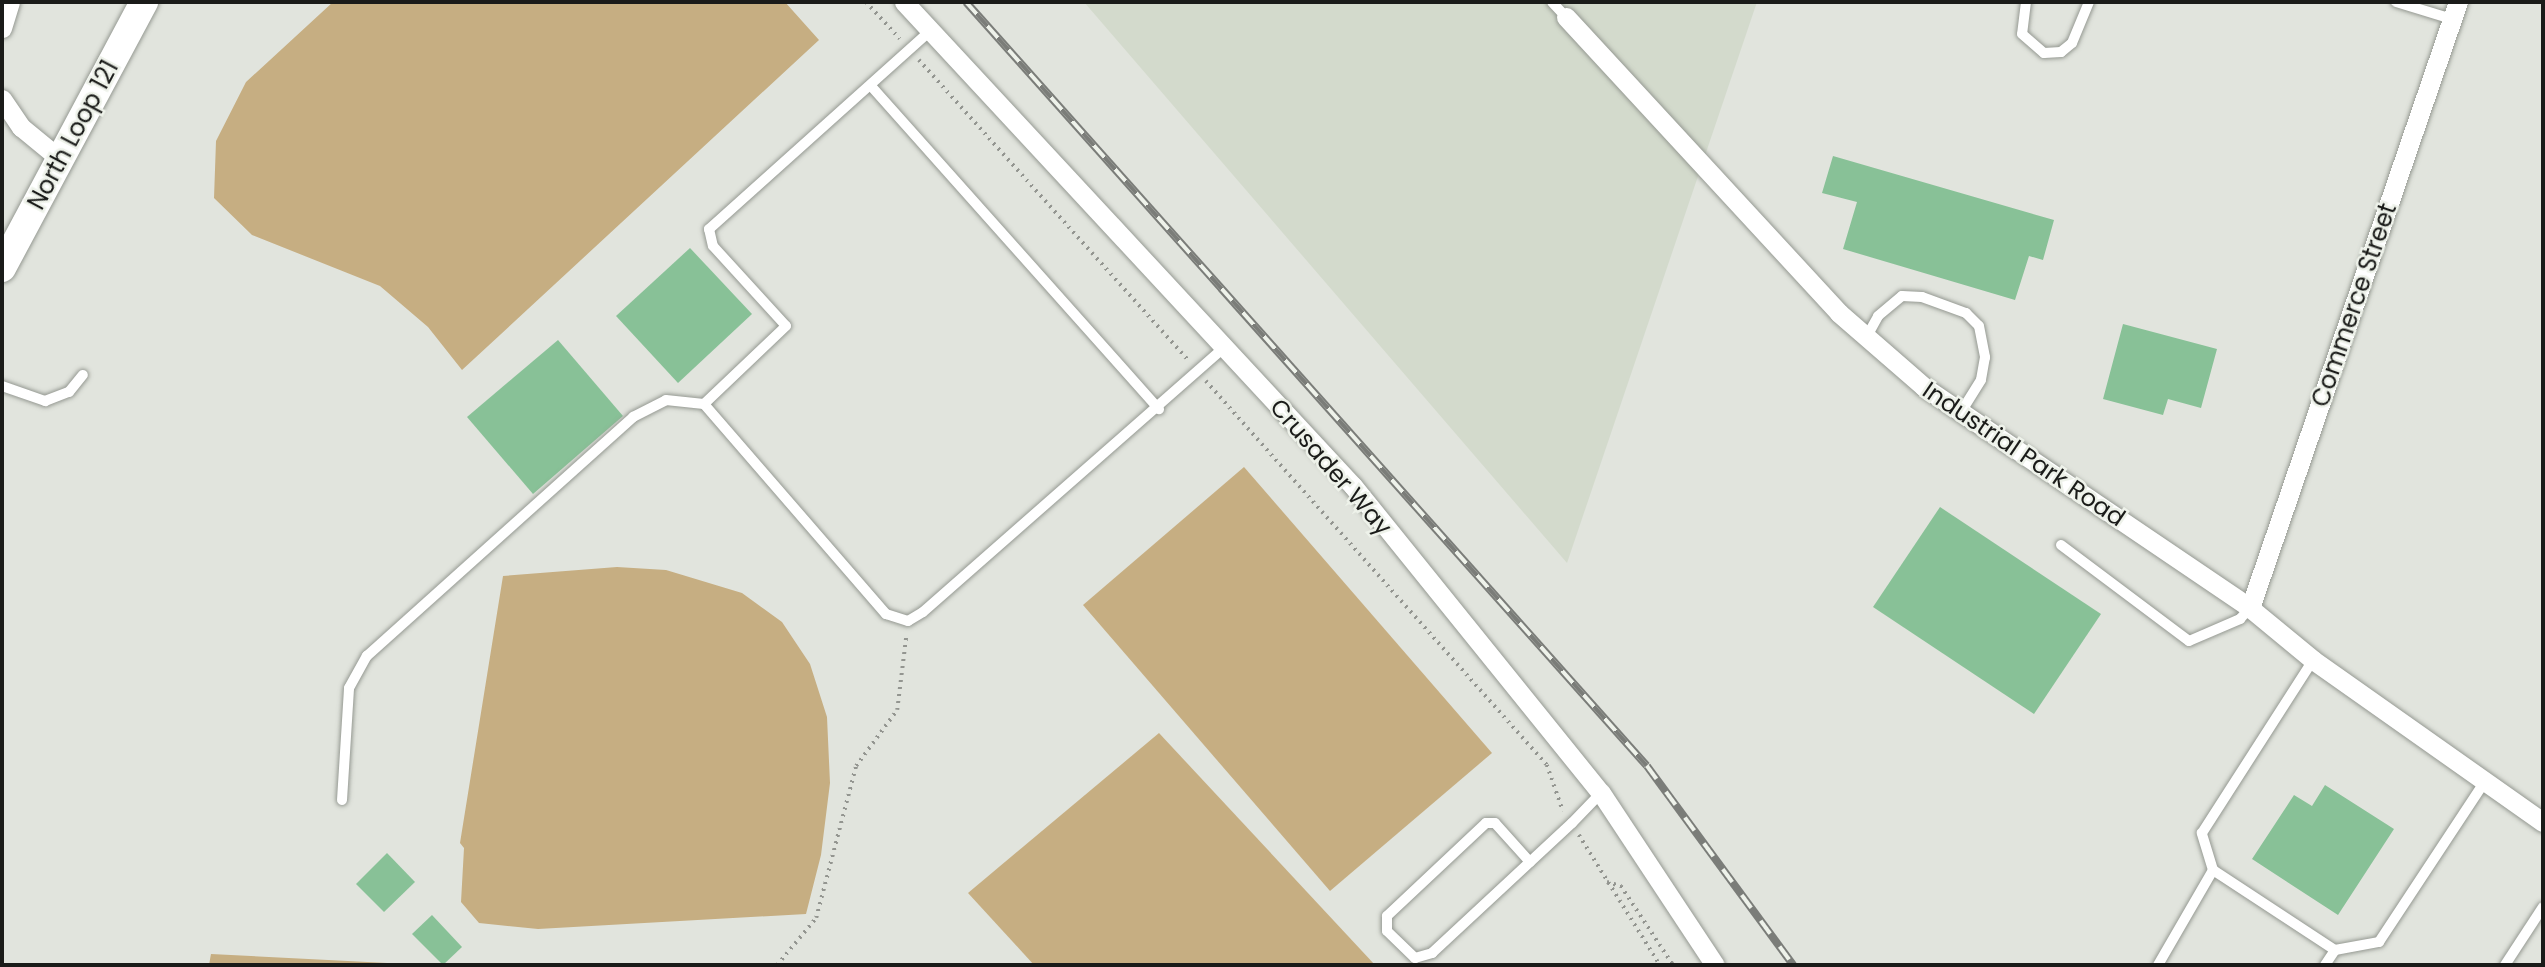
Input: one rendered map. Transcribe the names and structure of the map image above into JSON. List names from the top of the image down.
{
  "streets": {
    "main road": ["North Loop 121"],
    "street": ["Commerce Street", "Industrial Park Road", "Crusader Way"]
  },
  "crossings": [
    ["Commerce Street", "Industrial Park Road"]
  ]
}
